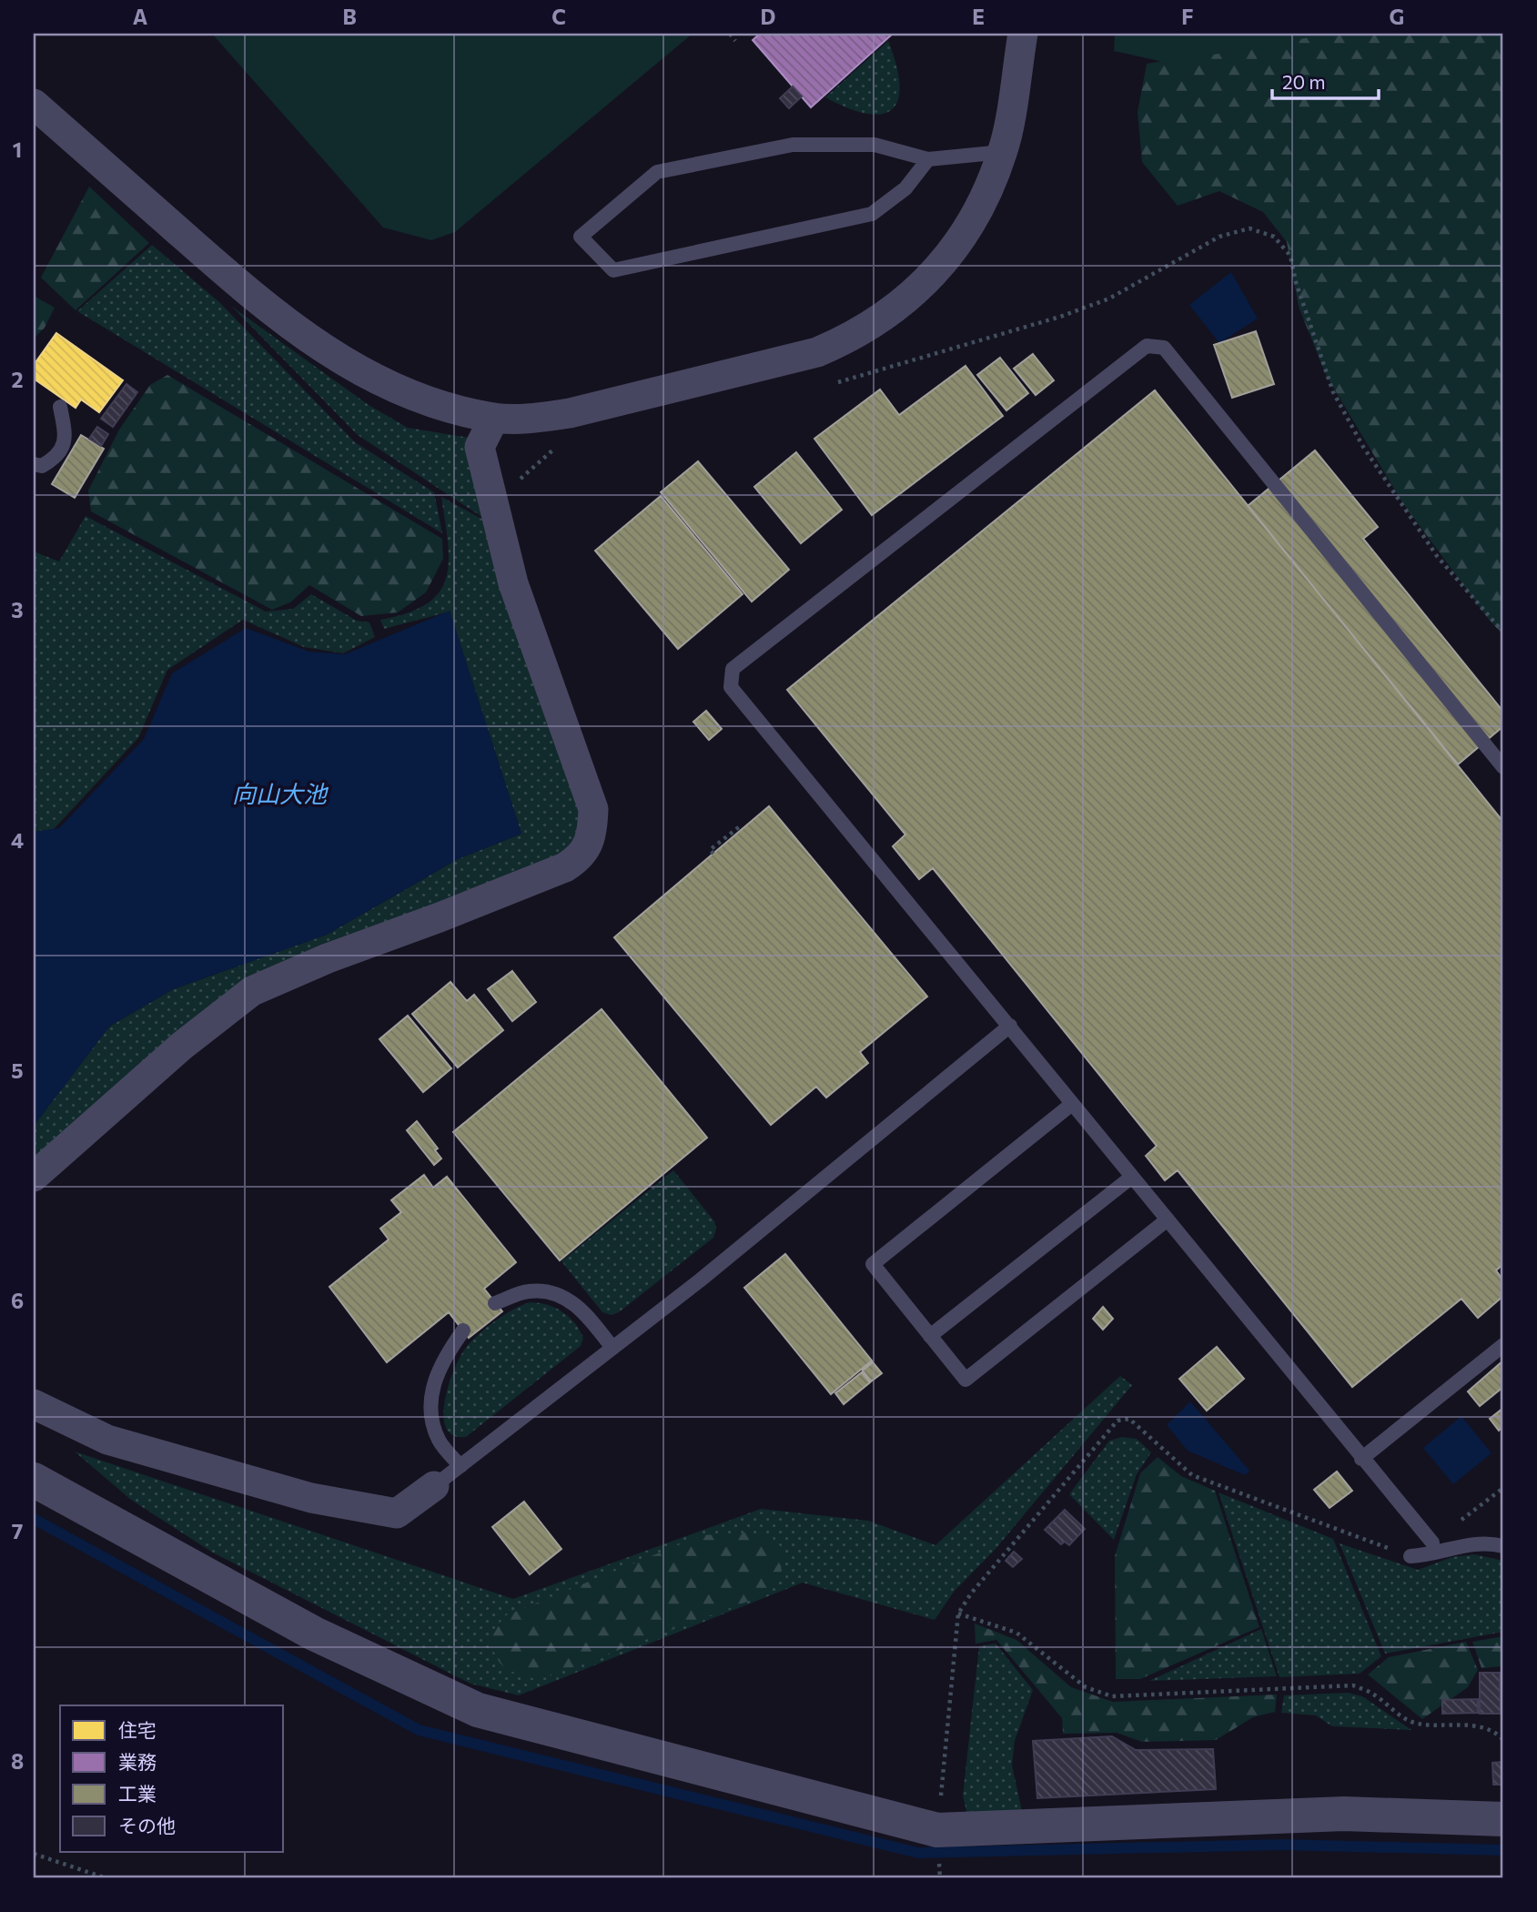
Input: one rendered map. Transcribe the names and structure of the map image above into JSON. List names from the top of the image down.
{
  "water": ["向山大池"],
  "legend": [
    "住宅",
    "業務",
    "工業",
    "その他"
  ],
  "scale_bar": "20 m",
  "grid": {
    "columns": [
      "A",
      "B",
      "C",
      "D",
      "E",
      "F",
      "G"
    ],
    "rows": [
      "1",
      "2",
      "3",
      "4",
      "5",
      "6",
      "7",
      "8"
    ]
  }
}
